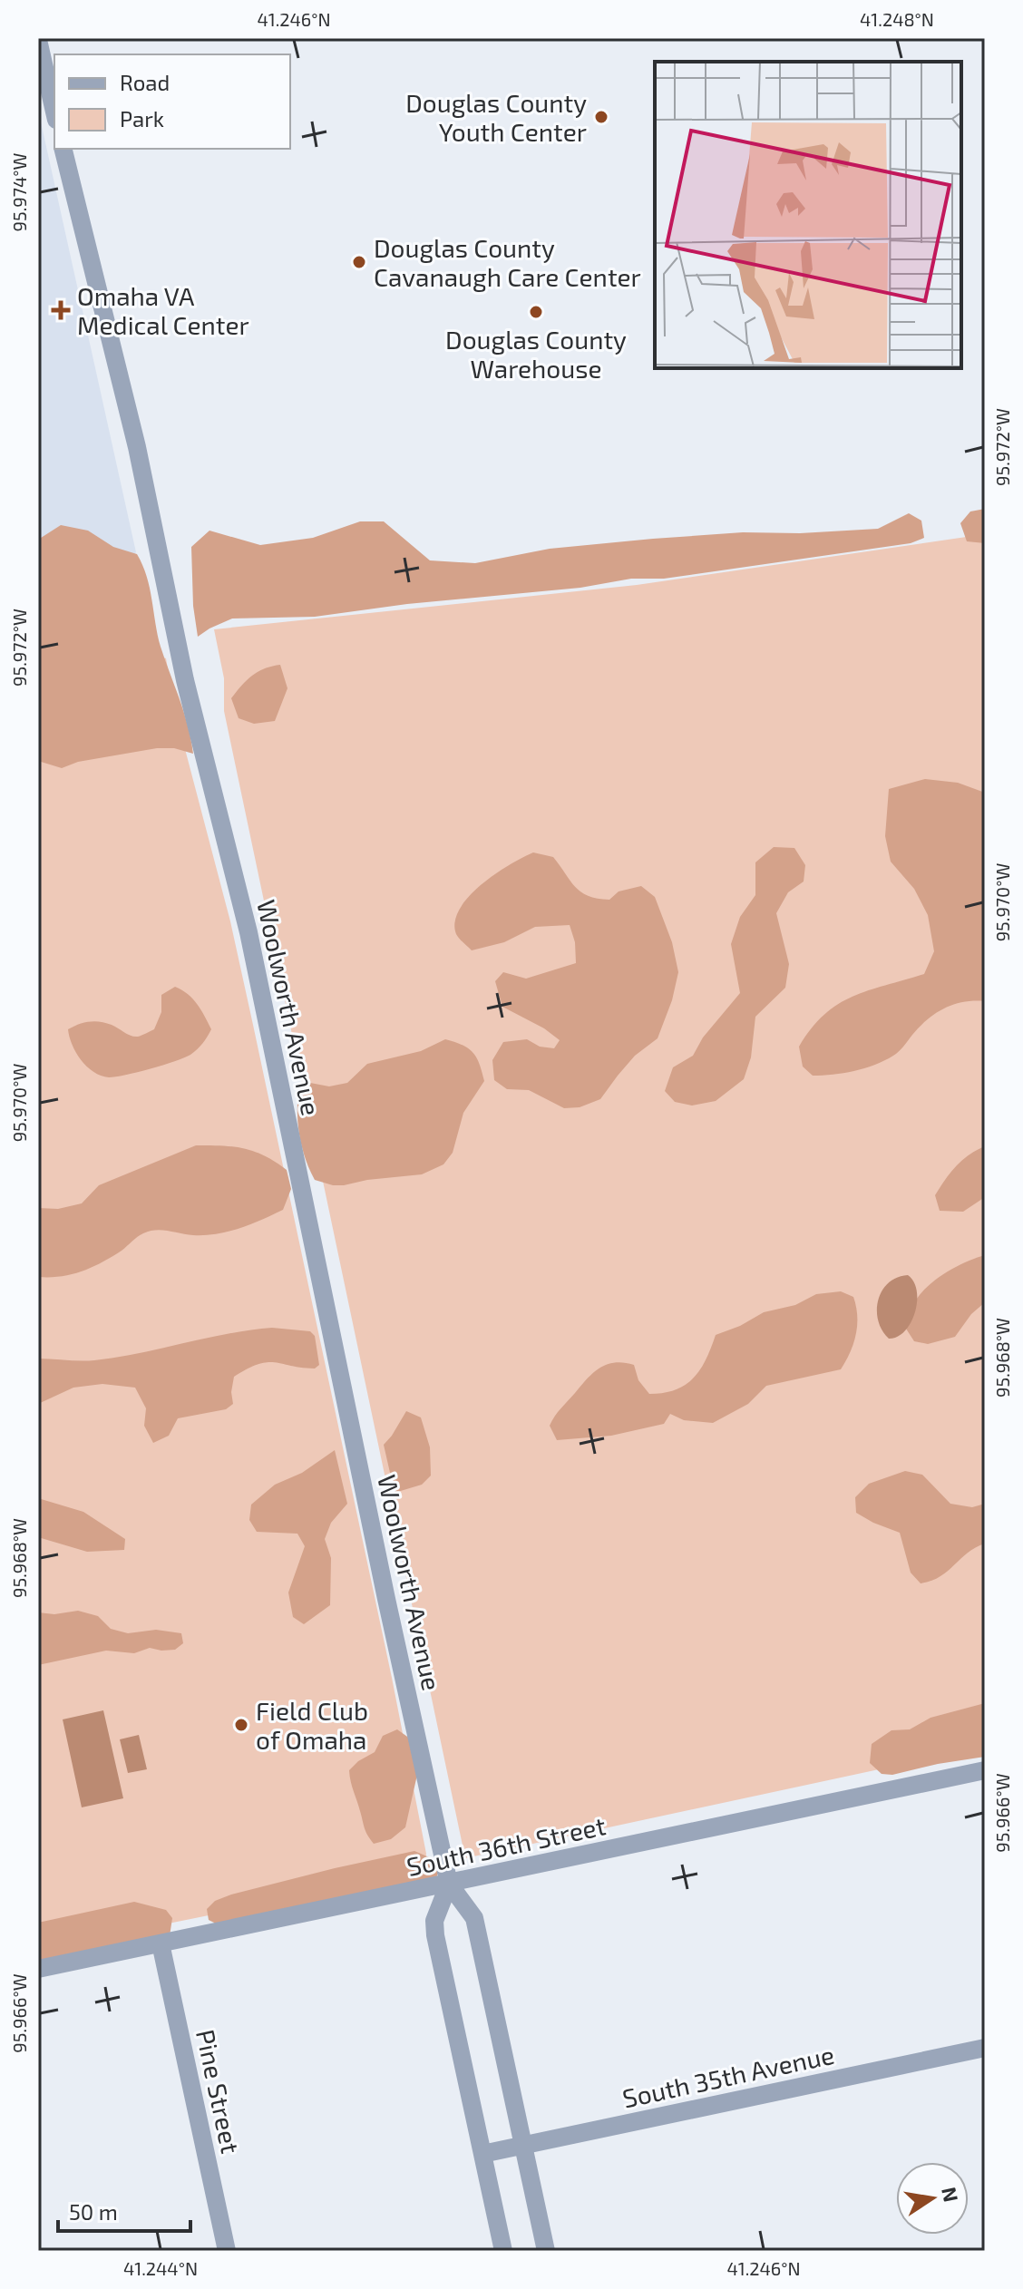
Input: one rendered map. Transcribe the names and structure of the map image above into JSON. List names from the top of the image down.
{
  "streets": {
    "street": [
      "Woolworth Avenue",
      "South 36th Street",
      "South 35th Avenue",
      "Pine Street"
    ]
  },
  "crossings": [
    ["Woolworth Avenue", "South 36th Street"],
    ["Woolworth Avenue", "South 35th Avenue"],
    ["South 36th Street", "Pine Street"]
  ],
  "places": {
    "other": [
      "Douglas County Youth Center",
      "Douglas County Cavanaugh Care Center",
      "Douglas County Warehouse",
      "Field Club of Omaha"
    ],
    "health": ["Omaha VA Medical Center"]
  },
  "legend": ["Road", "Park"],
  "scale_bar": "50 m",
  "north": "right",
  "coordinates": [
    "41.246°N",
    "41.248°N",
    "95.974°W",
    "95.972°W",
    "95.970°W",
    "95.968°W",
    "95.966°W",
    "41.244°N"
  ]
}
